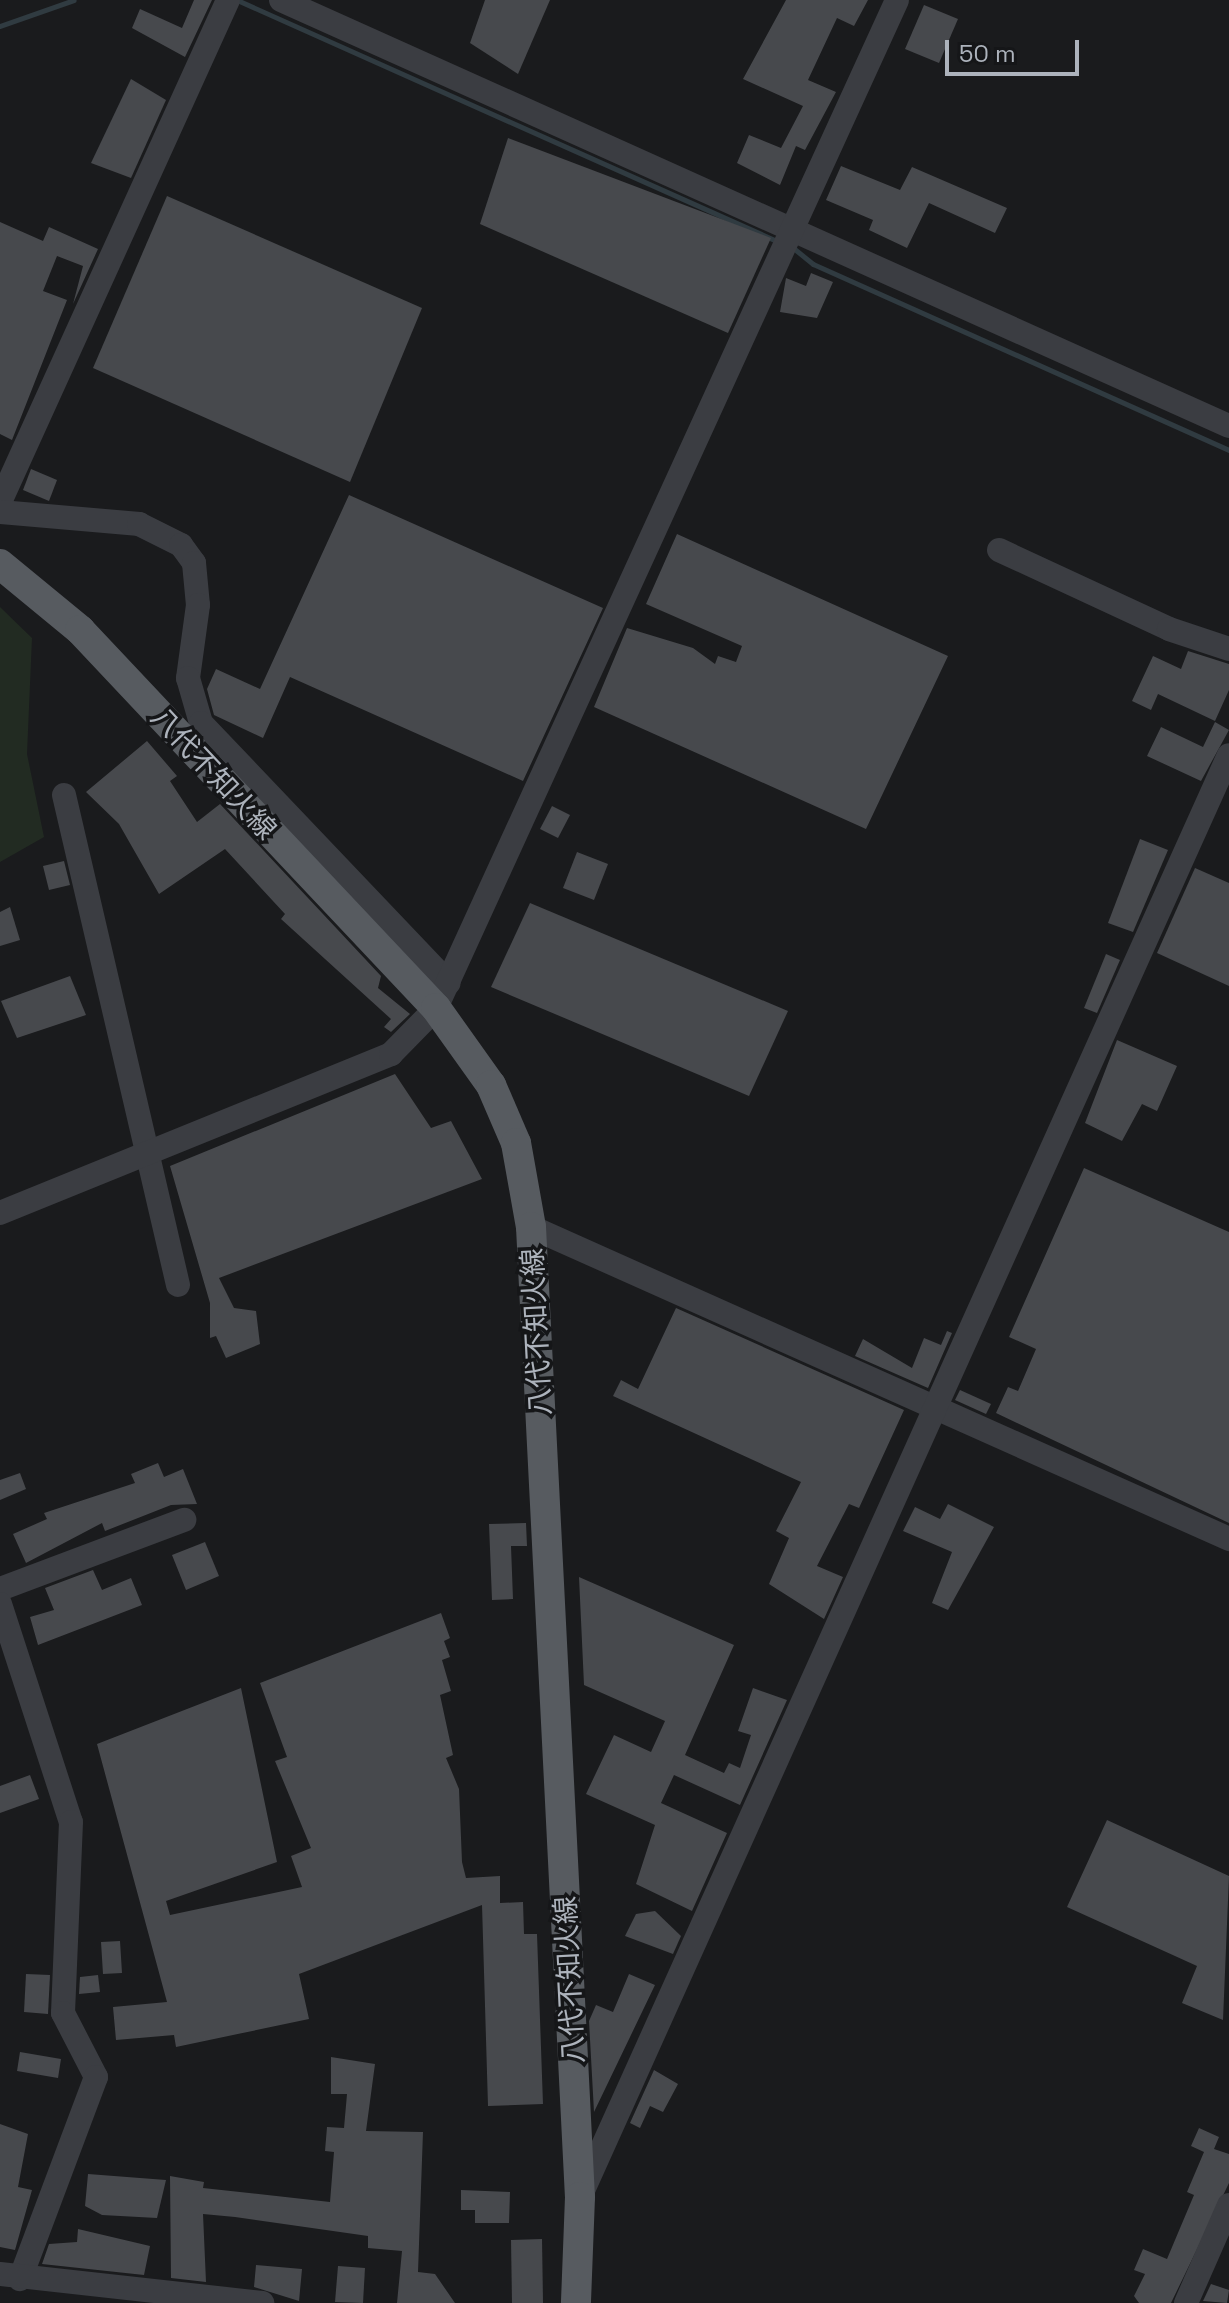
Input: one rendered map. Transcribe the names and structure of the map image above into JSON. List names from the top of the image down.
{
  "streets": {
    "main road": ["八代不知火線"]
  },
  "scale_bar": "50 m"
}
